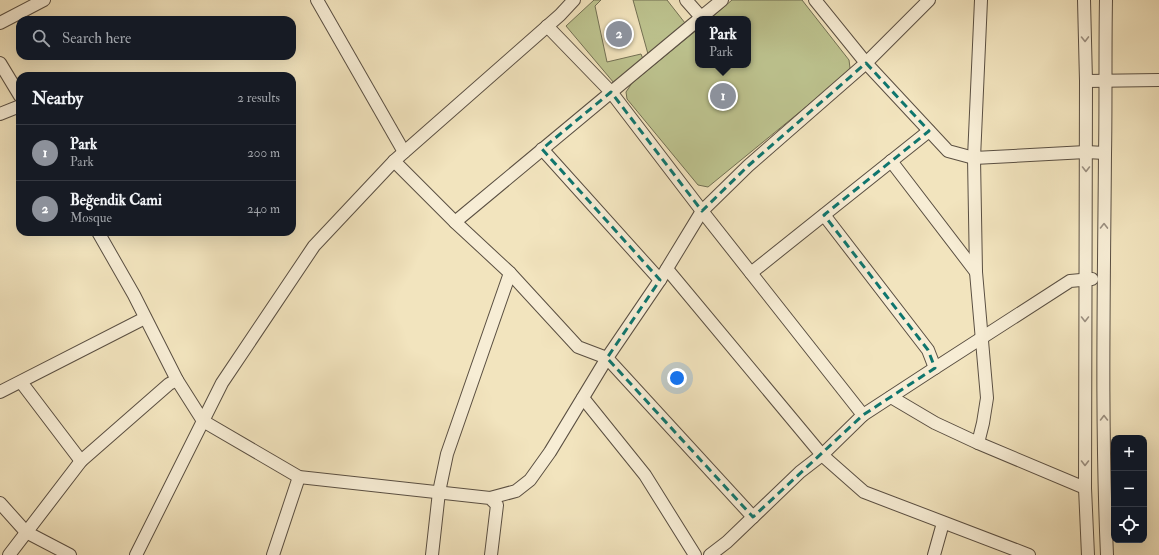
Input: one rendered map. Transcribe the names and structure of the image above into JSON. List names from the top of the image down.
{
  "page": {
    "popup": ["Park", "Park"],
    "search": "Search here",
    "pins": ["2", "1"],
    "heading": ["Nearby", "2 results"],
    "list": [
      {
        "mark": "1",
        "name": "Park",
        "note": "Park",
        "value": "200 m"
      },
      {
        "mark": "2",
        "name": "Beğendik Cami",
        "note": "Mosque",
        "value": "240 m"
      }
    ],
    "map_buttons": ["+", "−"]
  }
}
